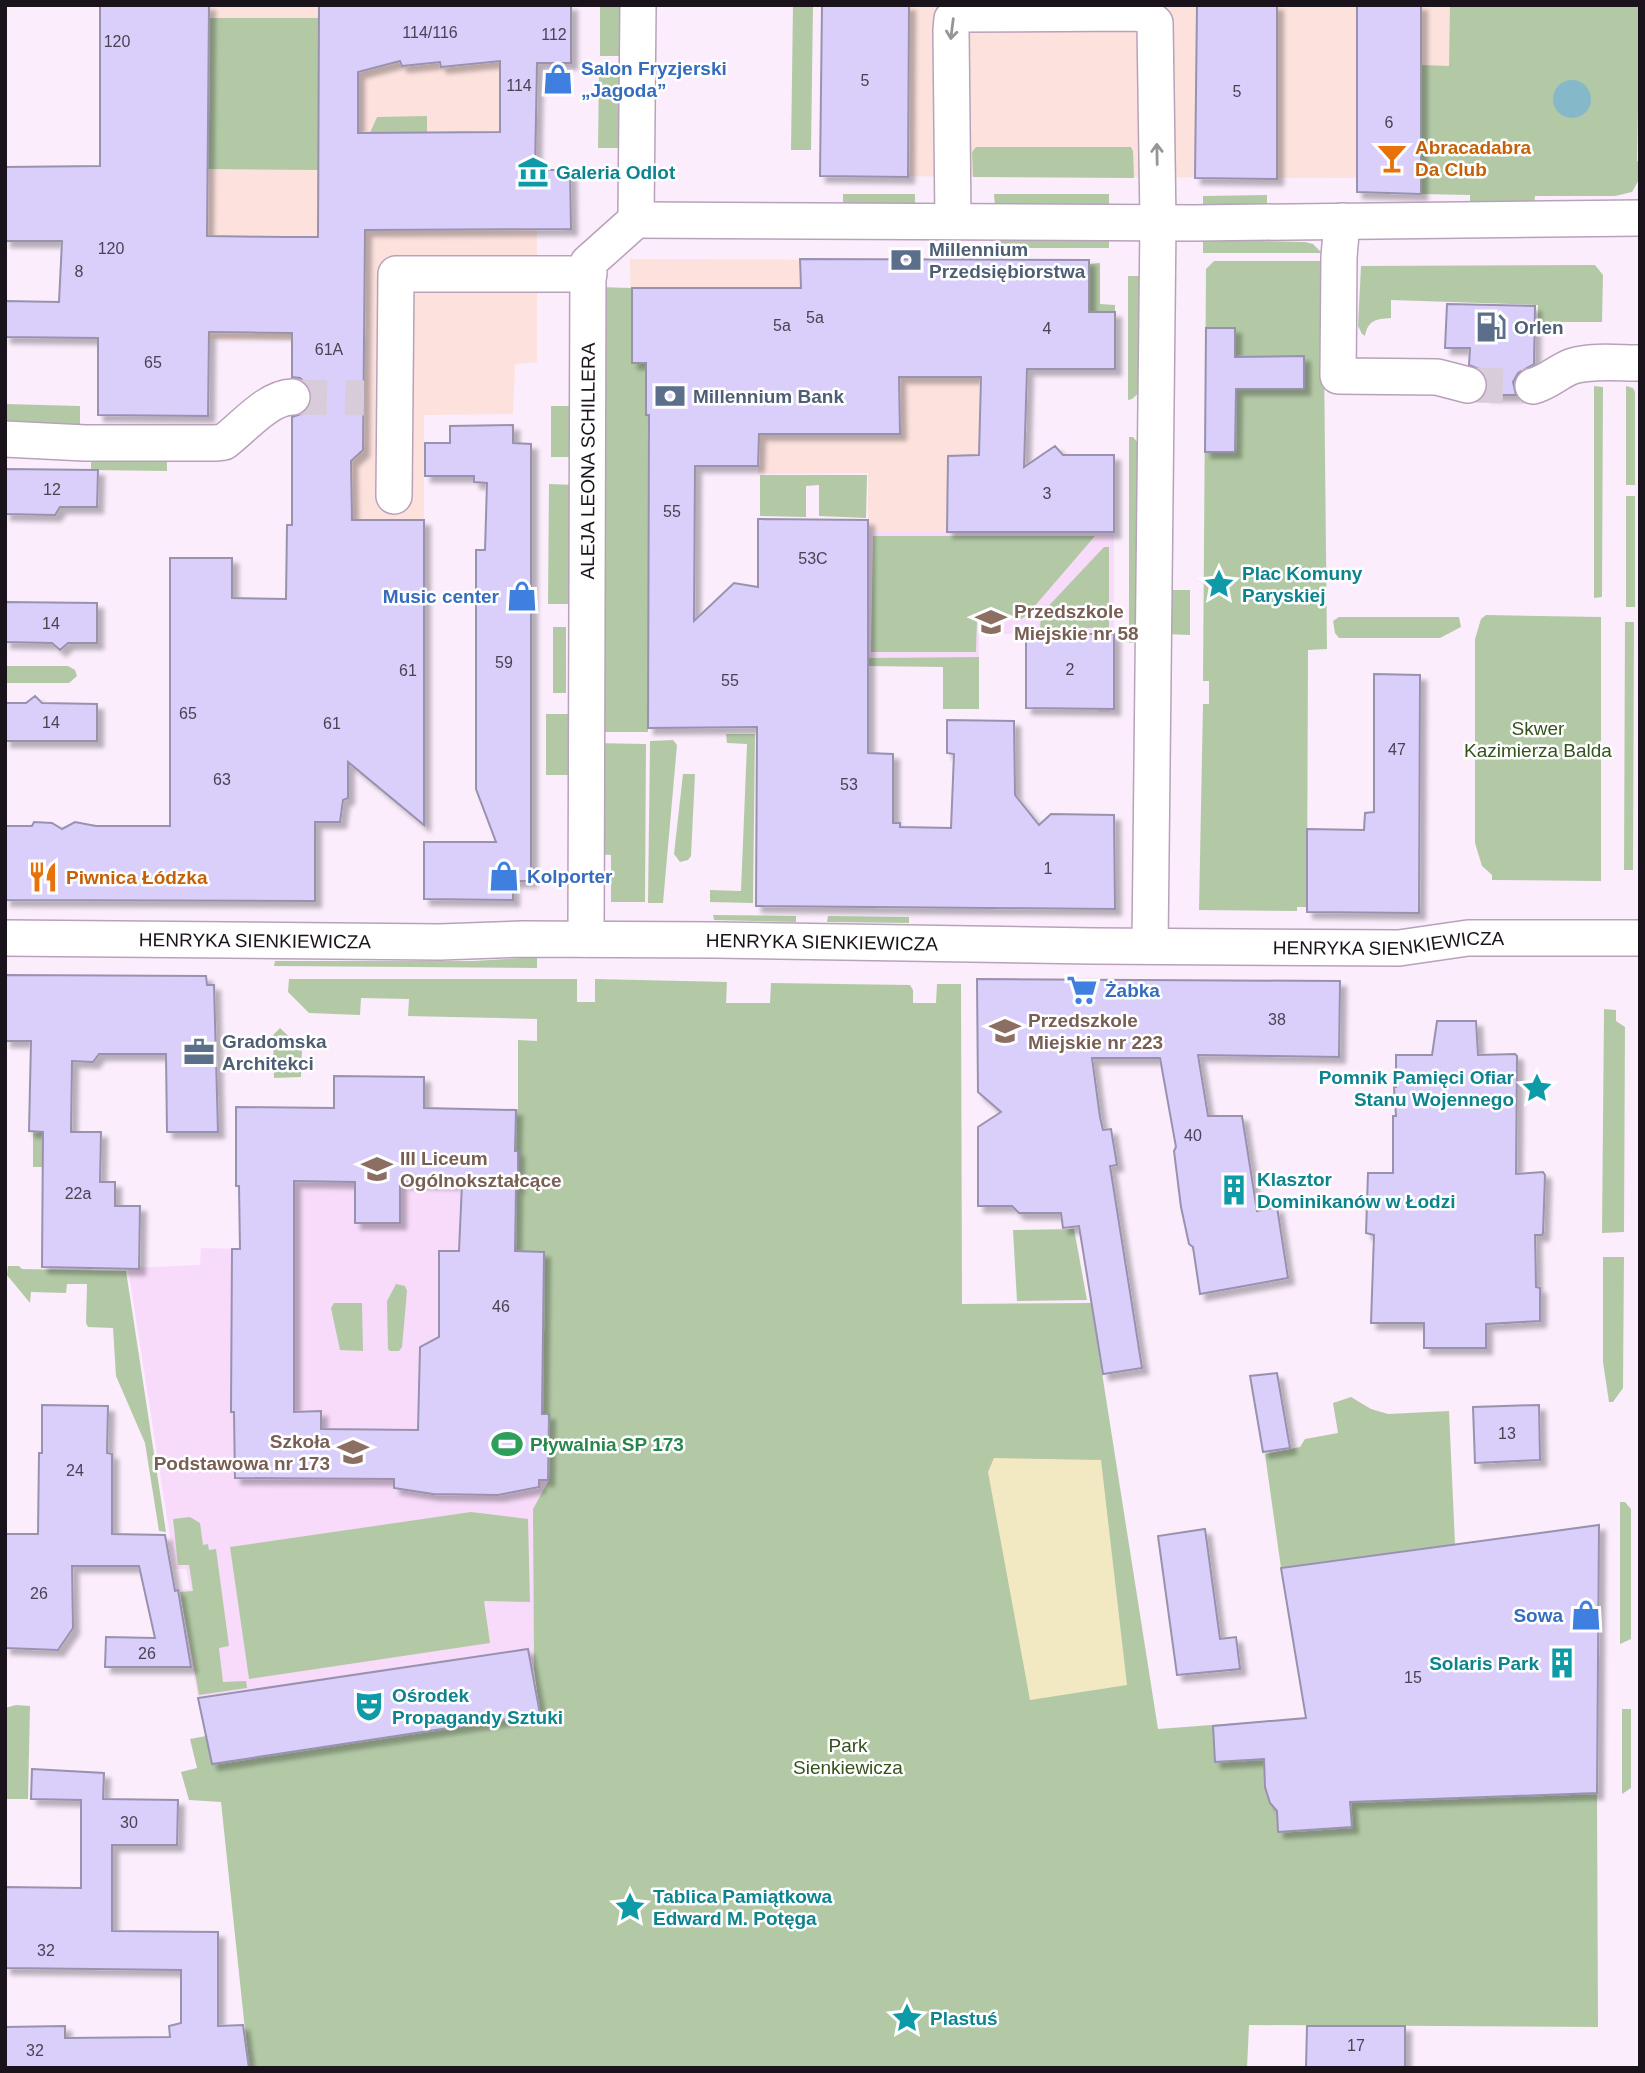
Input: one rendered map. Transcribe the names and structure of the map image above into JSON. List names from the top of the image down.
{
  "streets": {
    "street": ["ALEJA LEONA SCHILLERA", "HENRYKA SIENKIEWICZA"]
  },
  "crossings": [
    ["ALEJA LEONA SCHILLERA", "HENRYKA SIENKIEWICZA"]
  ],
  "parks": ["Skwer Kazimierza Balda", "Park Sienkiewicza"],
  "places": {
    "shop": [
      "Salon Fryzjerski „Jagoda”",
      "Music center",
      "Kolporter",
      "Sowa"
    ],
    "bar": ["Abracadabra Da Club"],
    "museum": ["Galeria Odlot"],
    "bank": ["Millennium Przedsiębiorstwa", "Millennium Bank"],
    "fuel station": ["Orlen"],
    "place": [
      "Plac Komuny Paryskiej",
      "Pomnik Pamięci Ofiar Stanu Wojennego",
      "Tablica Pamiątkowa Edward M. Potęga",
      "Plastuś"
    ],
    "school or university": [
      "Przedszkole Miejskie nr 58",
      "Przedszkole Miejskie nr 223",
      "III Liceum Ogólnokształcące",
      "Szkoła Podstawowa nr 173"
    ],
    "restaurant": ["Piwnica Łódzka"],
    "supermarket": ["Żabka"],
    "office": ["Gradomska Architekci"],
    "building": ["Klasztor Dominikanów w Łodzi", "Solaris Park"],
    "sports": ["Pływalnia SP 173"],
    "theatre": ["Ośrodek Propagandy Sztuki"]
  },
  "house_numbers": [
    "114/116",
    "112",
    "120",
    "5",
    "114",
    "5",
    "6",
    "120",
    "8",
    "5a",
    "5a",
    "4",
    "61A",
    "65",
    "12",
    "3",
    "55",
    "53C",
    "14",
    "59",
    "2",
    "61",
    "55",
    "65",
    "14",
    "61",
    "47",
    "63",
    "53",
    "1",
    "38",
    "40",
    "22a",
    "46",
    "13",
    "24",
    "26",
    "26",
    "15",
    "30",
    "32",
    "17",
    "32"
  ]
}
